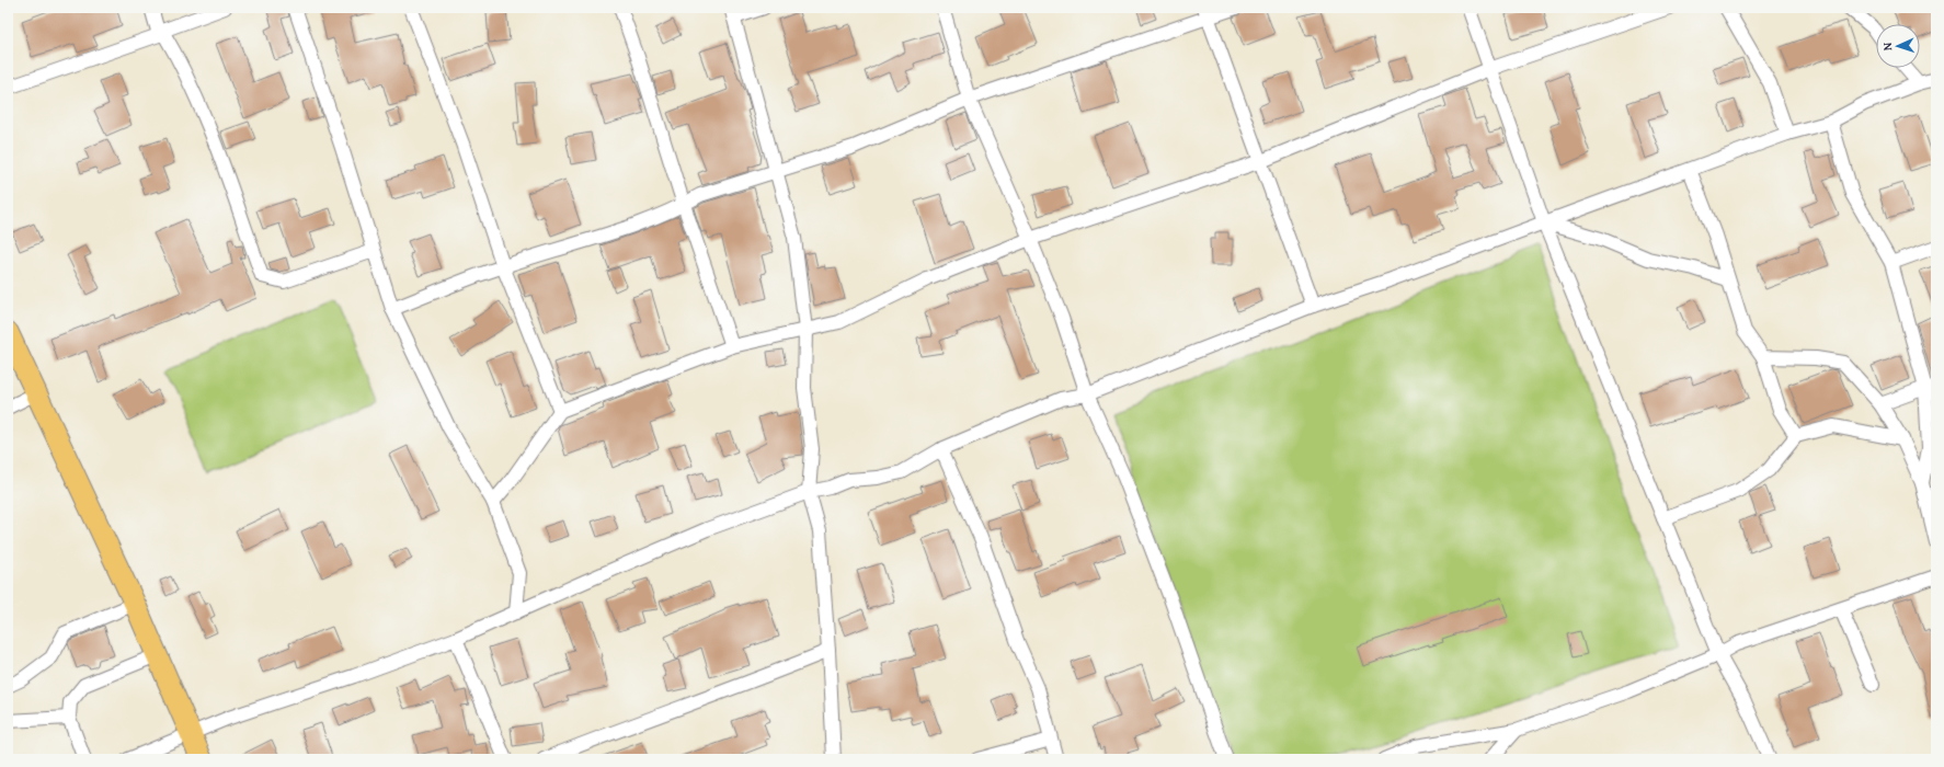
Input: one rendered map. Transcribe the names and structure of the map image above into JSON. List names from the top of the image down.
{
  "north": "left"
}
